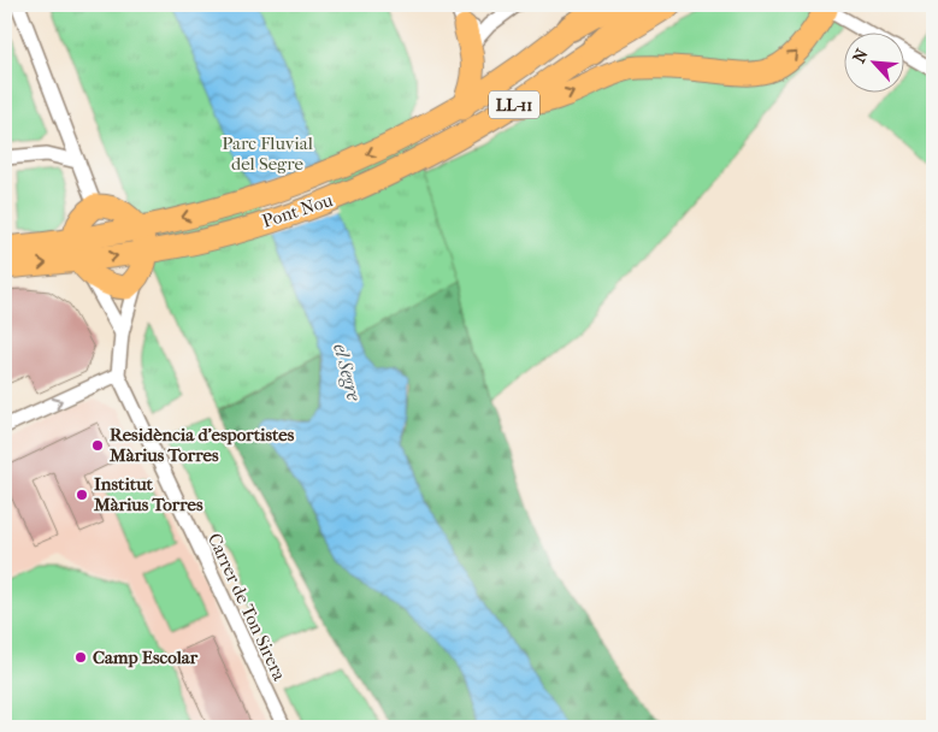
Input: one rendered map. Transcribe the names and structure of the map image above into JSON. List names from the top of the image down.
{
  "streets": {
    "main road": ["LL-11", "Pont Nou"],
    "street": ["Carrer de Ton Sirera"]
  },
  "crossings": [
    ["LL-11", "Pont Nou"]
  ],
  "water": ["el Segre"],
  "parks": ["Parc Fluvial del Segre"],
  "places": ["Residència d'esportistes Màrius Torres", "Institut Màrius Torres", "Camp Escolar"],
  "north": "top left"
}
